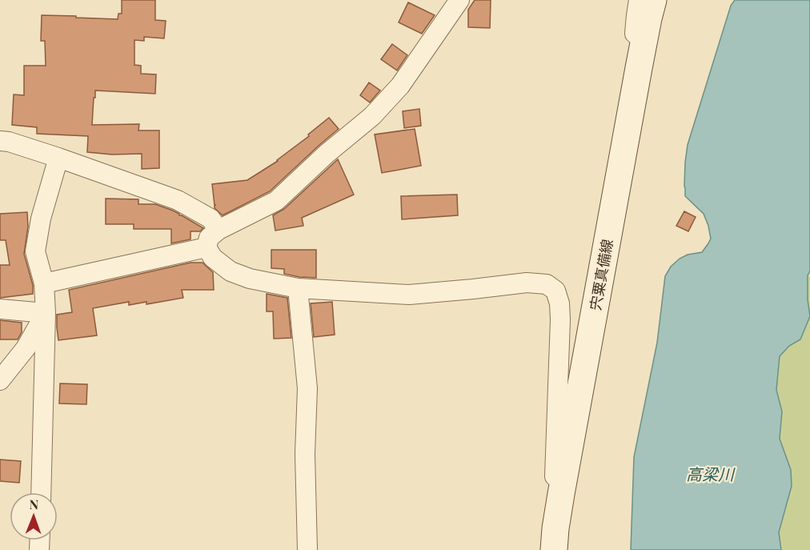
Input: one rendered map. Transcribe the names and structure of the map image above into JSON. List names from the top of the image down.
{
  "streets": {
    "main road": ["宍粟真備線"]
  },
  "water": ["高梁川"],
  "north": "top"
}
